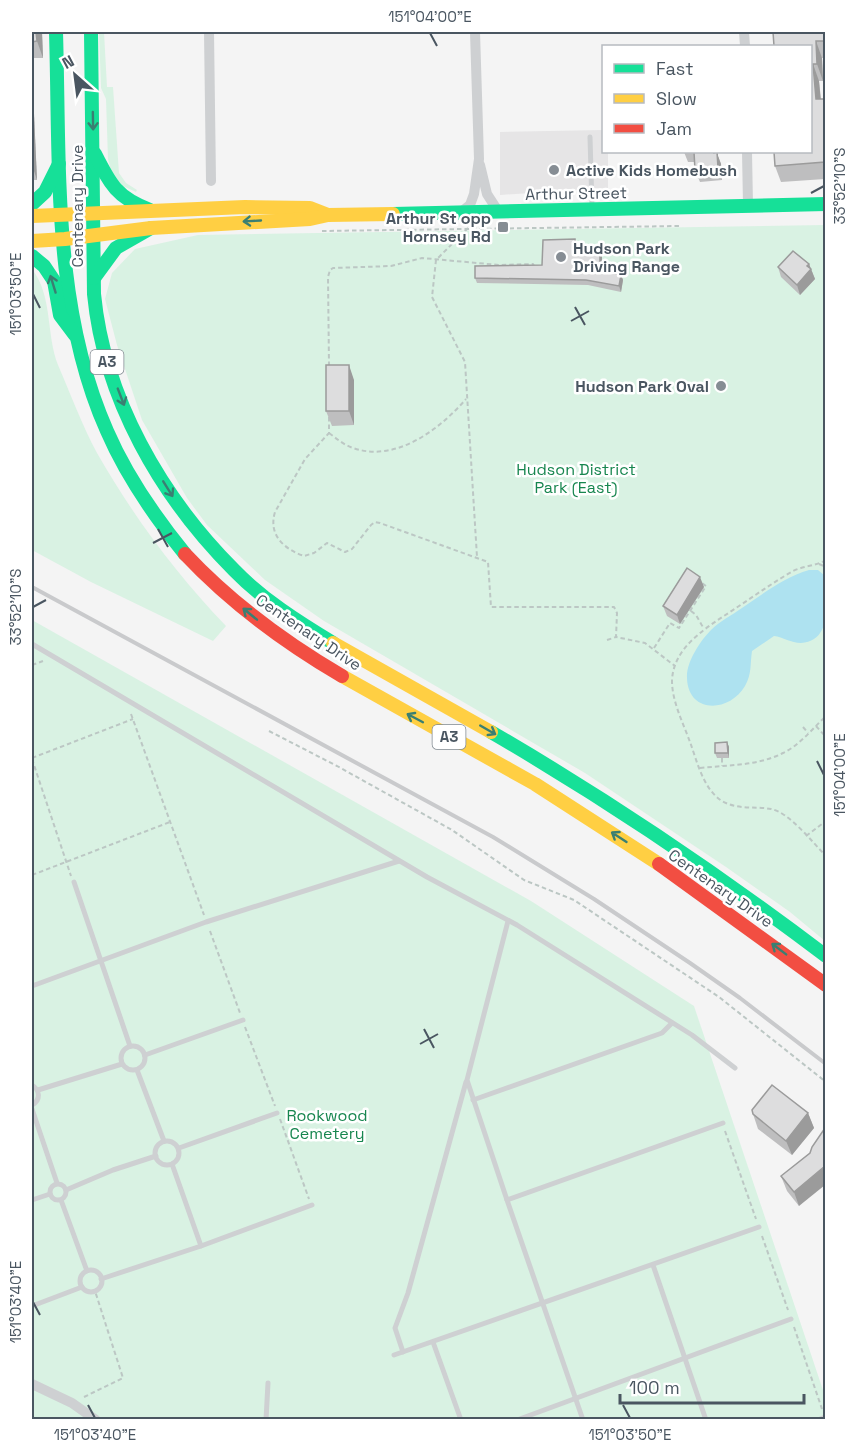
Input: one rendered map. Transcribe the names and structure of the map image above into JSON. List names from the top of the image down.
{
  "streets": {
    "main road": ["Arthur Street", "Centenary Drive", "A3"]
  },
  "crossings": [
    ["Arthur Street", "Centenary Drive"]
  ],
  "parks": ["Hudson District Park (East)", "Rookwood Cemetery"],
  "places": {
    "other": ["Active Kids Homebush", "Hudson Park Driving Range", "Hudson Park Oval"],
    "transit": ["Arthur St opp Hornsey Rd"]
  },
  "legend": ["Fast", "Slow", "Jam"],
  "scale_bar": "100 m",
  "north": "top left",
  "coordinates": [
    "151°04'00\"E",
    "33°52'10\"S",
    "151°03'50\"E",
    "151°03'40\"E"
  ]
}
